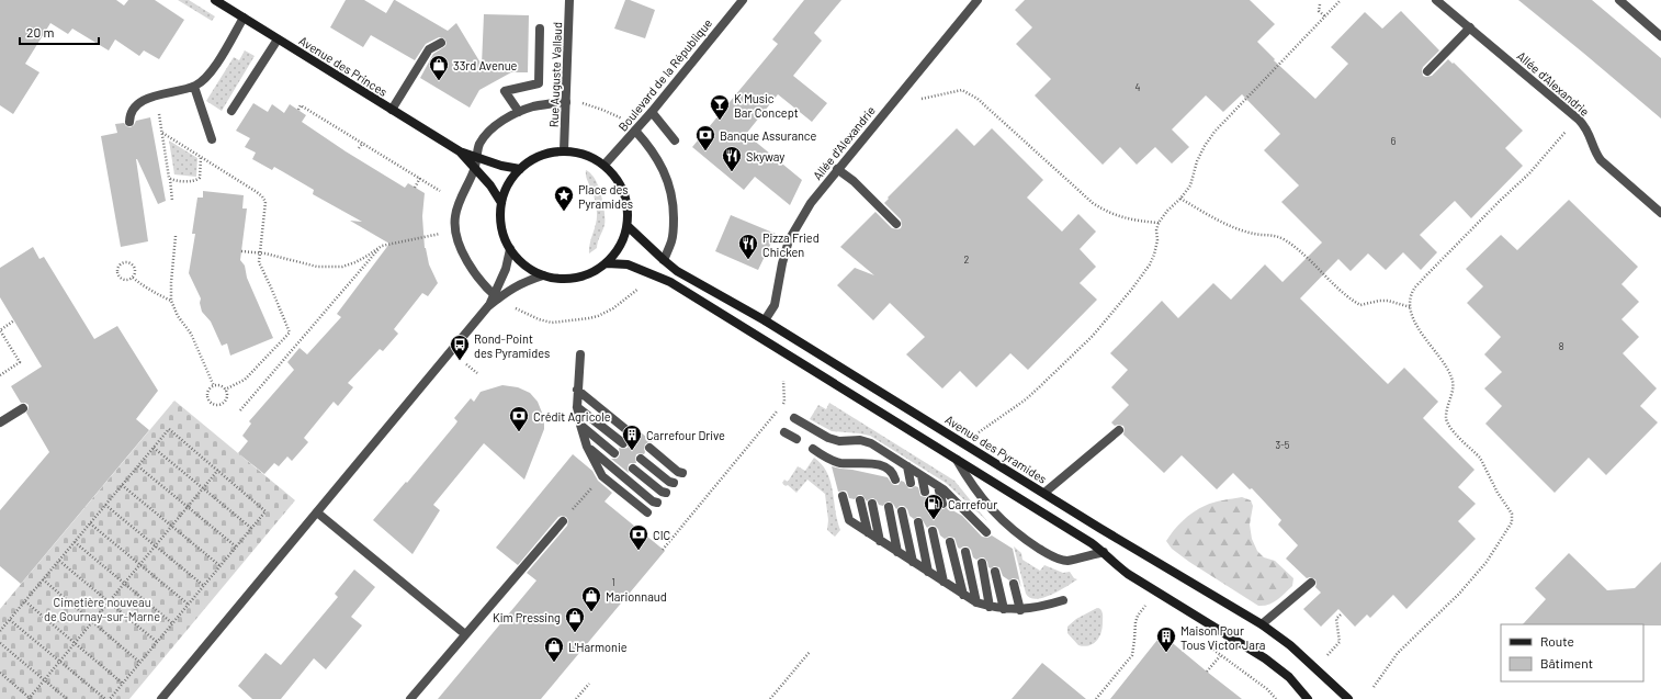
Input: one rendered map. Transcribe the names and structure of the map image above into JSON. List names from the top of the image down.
{
  "streets": {
    "main road": ["Avenue des Princes", "Avenue des Pyramides"],
    "street": ["Rue Auguste Vallaud", "Boulevard de la République", "Allée d'Alexandrie"]
  },
  "crossings": [
    ["Avenue des Princes", "Rue Auguste Vallaud"],
    ["Avenue des Princes", "Boulevard de la République"],
    ["Avenue des Princes", "Avenue des Pyramides"],
    ["Rue Auguste Vallaud", "Boulevard de la République"],
    ["Rue Auguste Vallaud", "Avenue des Pyramides"],
    ["Boulevard de la République", "Avenue des Pyramides"],
    ["Allée d'Alexandrie", "Avenue des Pyramides"]
  ],
  "parks": ["Cimetière nouveau de Gournay-sur-Marne"],
  "places": {
    "shop": [
      "33rd Avenue",
      "Marionnaud",
      "Kim Pressing",
      "L'Harmonie"
    ],
    "bar": ["K Music Bar Concept"],
    "bank": ["Banque Assurance", "Crédit Agricole", "CIC"],
    "restaurant": ["Skyway", "Pizza Fried Chicken"],
    "place": ["Place des Pyramides"],
    "bus stop": ["Rond-Point des Pyramides"],
    "building": ["Carrefour Drive", "Maison Pour Tous Victor Jara"],
    "fuel station": ["Carrefour"]
  },
  "house_numbers": [
    "4",
    "6",
    "2",
    "8",
    "3-5",
    "1"
  ],
  "legend": ["Route", "Bâtiment"],
  "scale_bar": "20 m"
}
